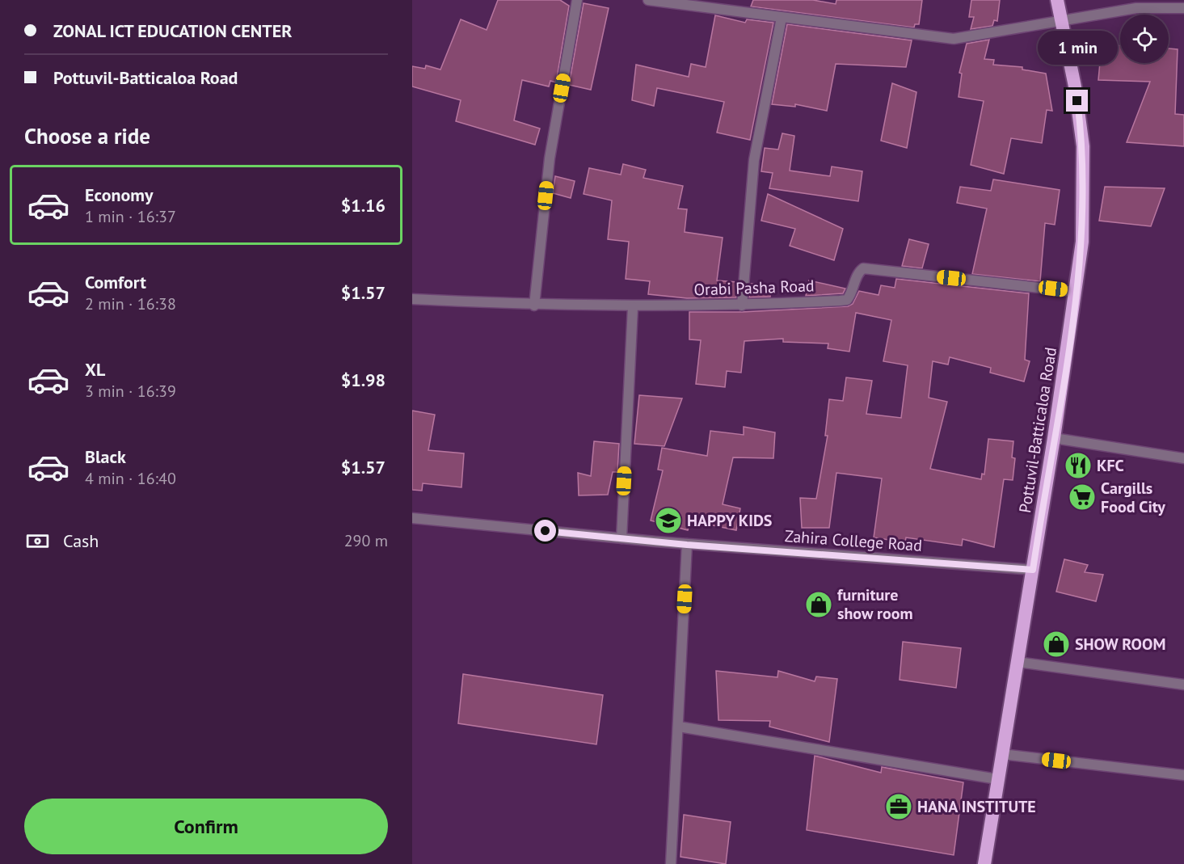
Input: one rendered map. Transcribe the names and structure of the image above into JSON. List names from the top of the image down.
{
  "streets": {
    "highway": ["Pottuvil-Batticaloa Road"],
    "street": ["Orabi Pasha Road", "Zahira College Road"]
  },
  "crossings": [
    ["Orabi Pasha Road", "Pottuvil-Batticaloa Road"],
    ["Pottuvil-Batticaloa Road", "Zahira College Road"]
  ],
  "places": {
    "restaurant": ["KFC"],
    "supermarket": ["Cargills Food City"],
    "school or university": ["HAPPY KIDS"],
    "shop": ["furniture show room", "SHOW ROOM"],
    "office": ["HANA INSTITUTE"]
  },
  "page": {
    "banner": ["ZONAL ICT EDUCATION CENTER", "Pottuvil-Batticaloa Road"],
    "bubble": "1 min",
    "heading": "Choose a ride",
    "list": [
      {
        "name": "Economy",
        "note": "1 min · 16:37",
        "value": "$1.16"
      },
      {
        "name": "Comfort",
        "note": "2 min · 16:38",
        "value": "$1.57"
      },
      {
        "name": "XL",
        "note": "3 min · 16:39",
        "value": "$1.98"
      },
      {
        "name": "Black",
        "note": "4 min · 16:40",
        "value": "$1.57"
      }
    ],
    "pay": ["Cash", "290 m"],
    "buttons": "Confirm"
  }
}
